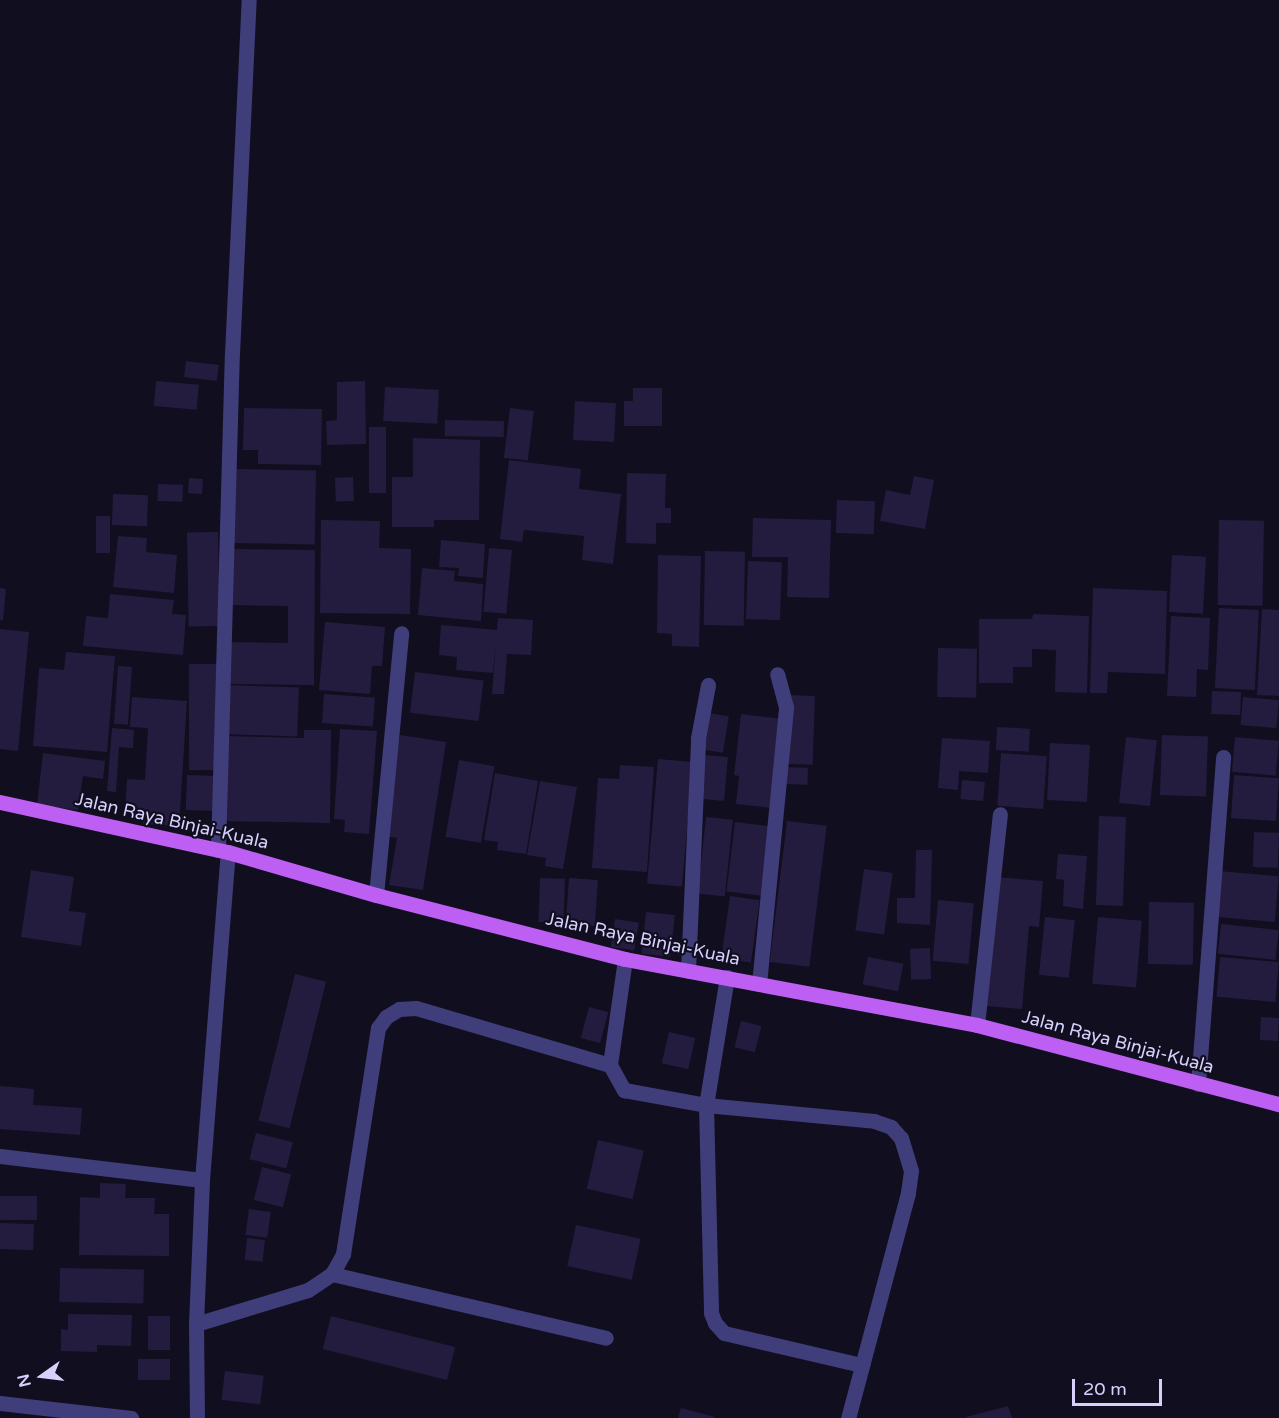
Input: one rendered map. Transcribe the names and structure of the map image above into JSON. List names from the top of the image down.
{
  "streets": {
    "main road": ["Jalan Raya Binjai-Kuala"]
  },
  "scale_bar": "20 m",
  "north": "left"
}
